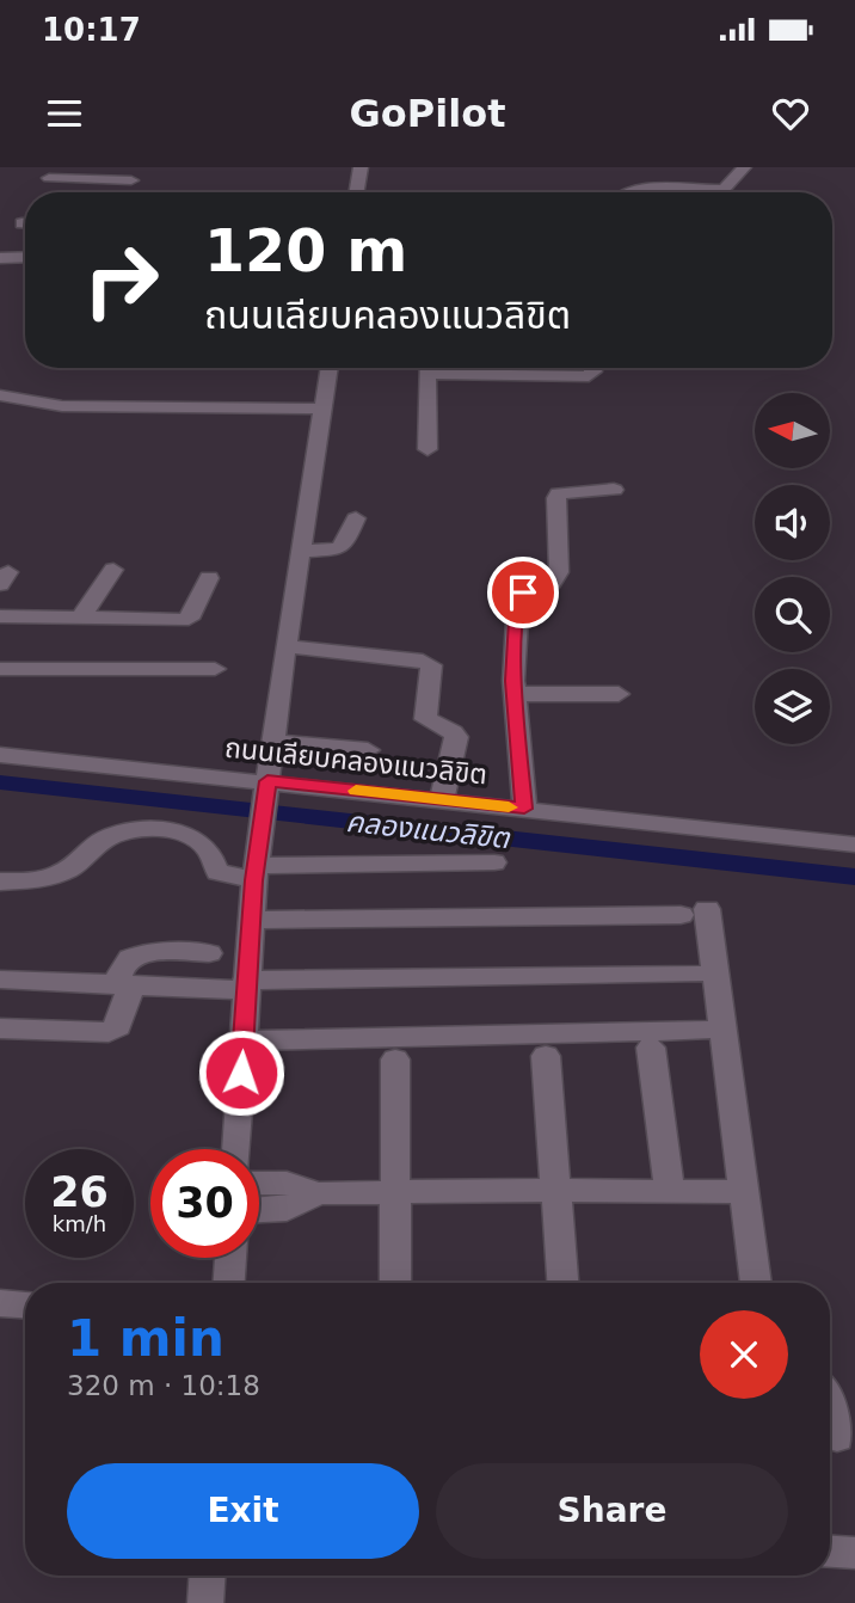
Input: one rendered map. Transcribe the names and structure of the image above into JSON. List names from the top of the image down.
{
  "streets": {
    "street": ["ถนนเลียบคลองแนวลิขิต"]
  },
  "water": ["คลองแนวลิขิต"],
  "north": "left",
  "page": {
    "status": "10:17",
    "header": "GoPilot",
    "turn": ["120 m", "ถนนเลียบคลองแนวลิขิต"],
    "speed": "26 km/h",
    "limit": "30",
    "heading": ["1 min", "320 m · 10:18"],
    "buttons": ["Exit", "Share"]
  }
}
